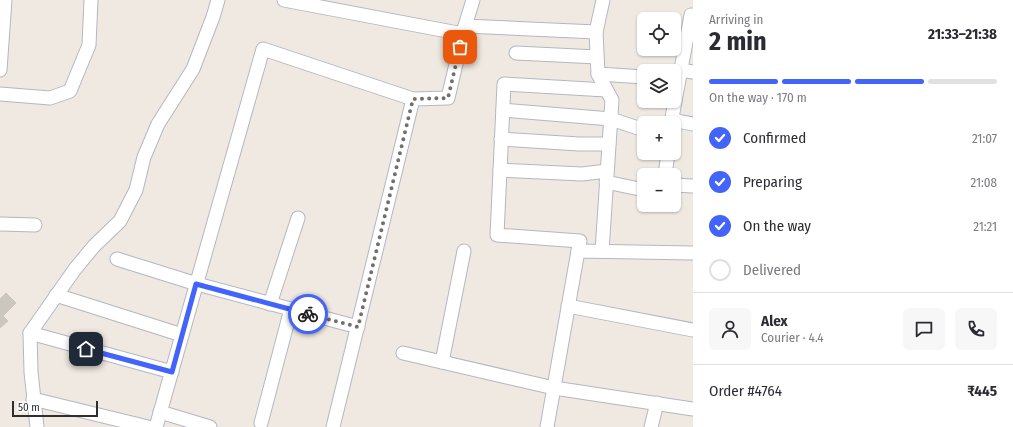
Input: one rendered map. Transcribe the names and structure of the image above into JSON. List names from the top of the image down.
{
  "scale_bar": "50 m",
  "page": {
    "heading": ["2 min", "Arriving in", "21:33–21:38"],
    "panel": [
      "Alex",
      "Courier · 4.4",
      "Order #4764",
      "₹445"
    ],
    "map_buttons": ["+", "−"],
    "bar": "On the way · 170 m",
    "list": [
      ["Confirmed", "21:07"],
      ["Preparing", "21:08"],
      ["On the way", "21:21"],
      "Delivered"
    ],
    "scale": "50 m"
  }
}
